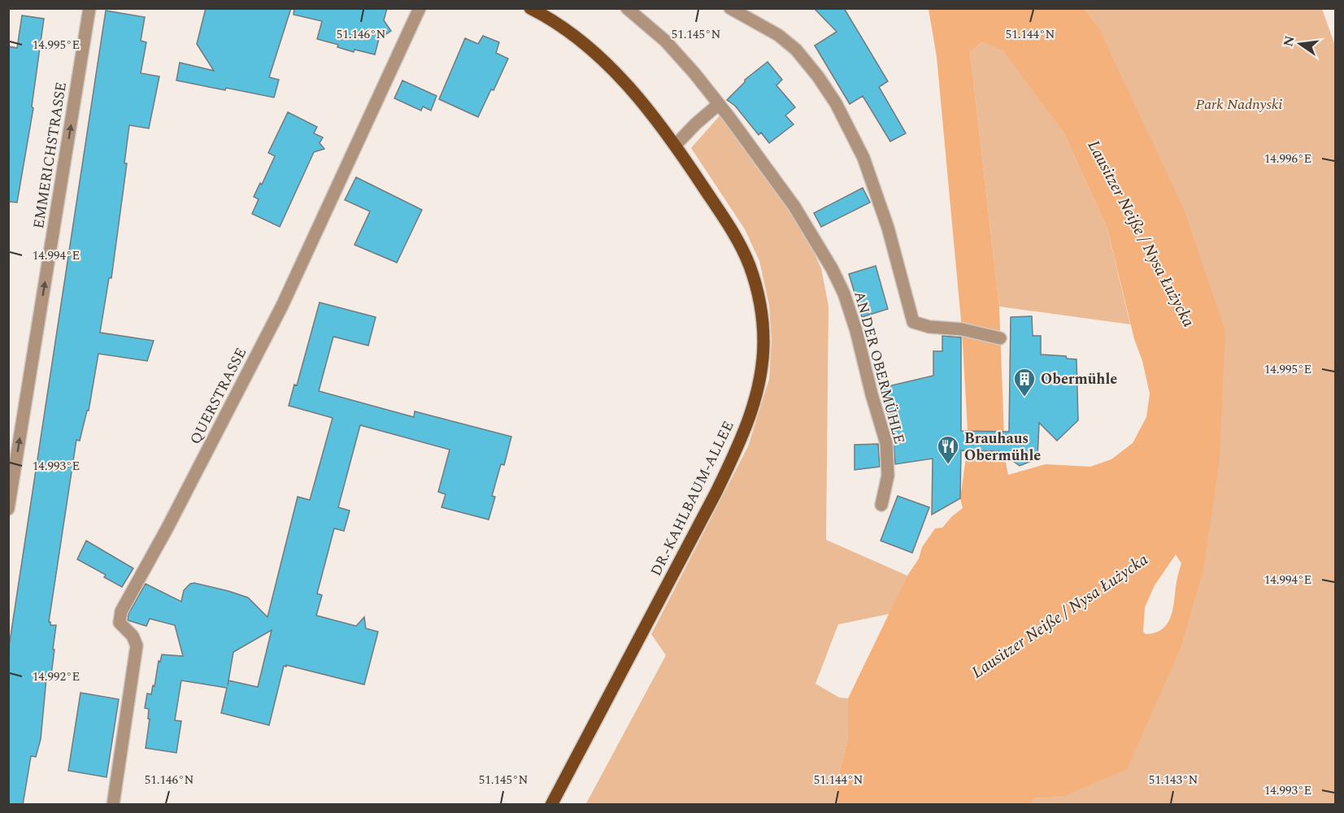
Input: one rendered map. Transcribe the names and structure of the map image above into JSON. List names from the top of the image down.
{
  "streets": {
    "main road": ["DR.-KAHLBAUM-ALLEE"],
    "street": ["EMMERICHSTRASSE", "AN DER OBERMÜHLE", "QUERSTRASSE"]
  },
  "one_way": ["EMMERICHSTRASSE"],
  "water": ["Lausitzer Neiße / Nysa Łużycka"],
  "parks": ["Park Nadnyski"],
  "places": {
    "building": ["Obermühle"],
    "restaurant": ["Brauhaus Obermühle"]
  },
  "north": "left",
  "coordinates": [
    "51.146°N",
    "51.145°N",
    "51.144°N",
    "14.995°E",
    "14.996°E",
    "14.994°E",
    "14.993°E",
    "14.992°E",
    "51.143°N"
  ]
}
